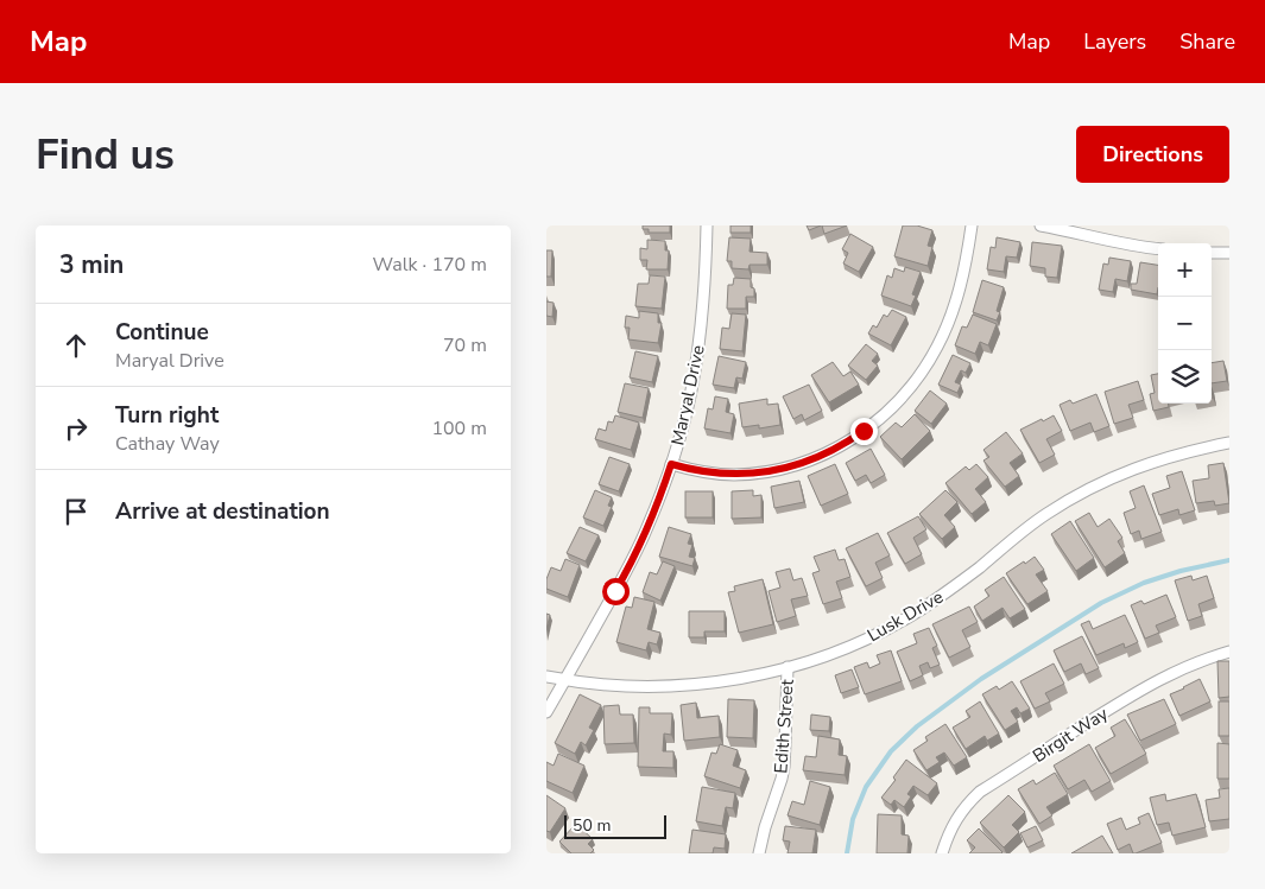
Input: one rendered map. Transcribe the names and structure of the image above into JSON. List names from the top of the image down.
{
  "streets": {
    "street": [
      "Maryal Drive",
      "Lusk Drive",
      "Edith Street",
      "Birgit Way"
    ]
  },
  "crossings": [
    ["Maryal Drive", "Lusk Drive"],
    ["Lusk Drive", "Edith Street"]
  ],
  "scale_bar": "50 m",
  "page": {
    "header": "Map",
    "nav": ["Map", "Layers", "Share"],
    "buttons": "Directions",
    "title": "Find us",
    "heading": ["3 min", "Walk · 170 m"],
    "map_buttons": ["+", "−"],
    "list": [
      ["Continue", "Maryal Drive", "70 m"],
      ["Turn right", "Cathay Way", "100 m"],
      "Arrive at destination"
    ],
    "scale": "50 m"
  }
}
